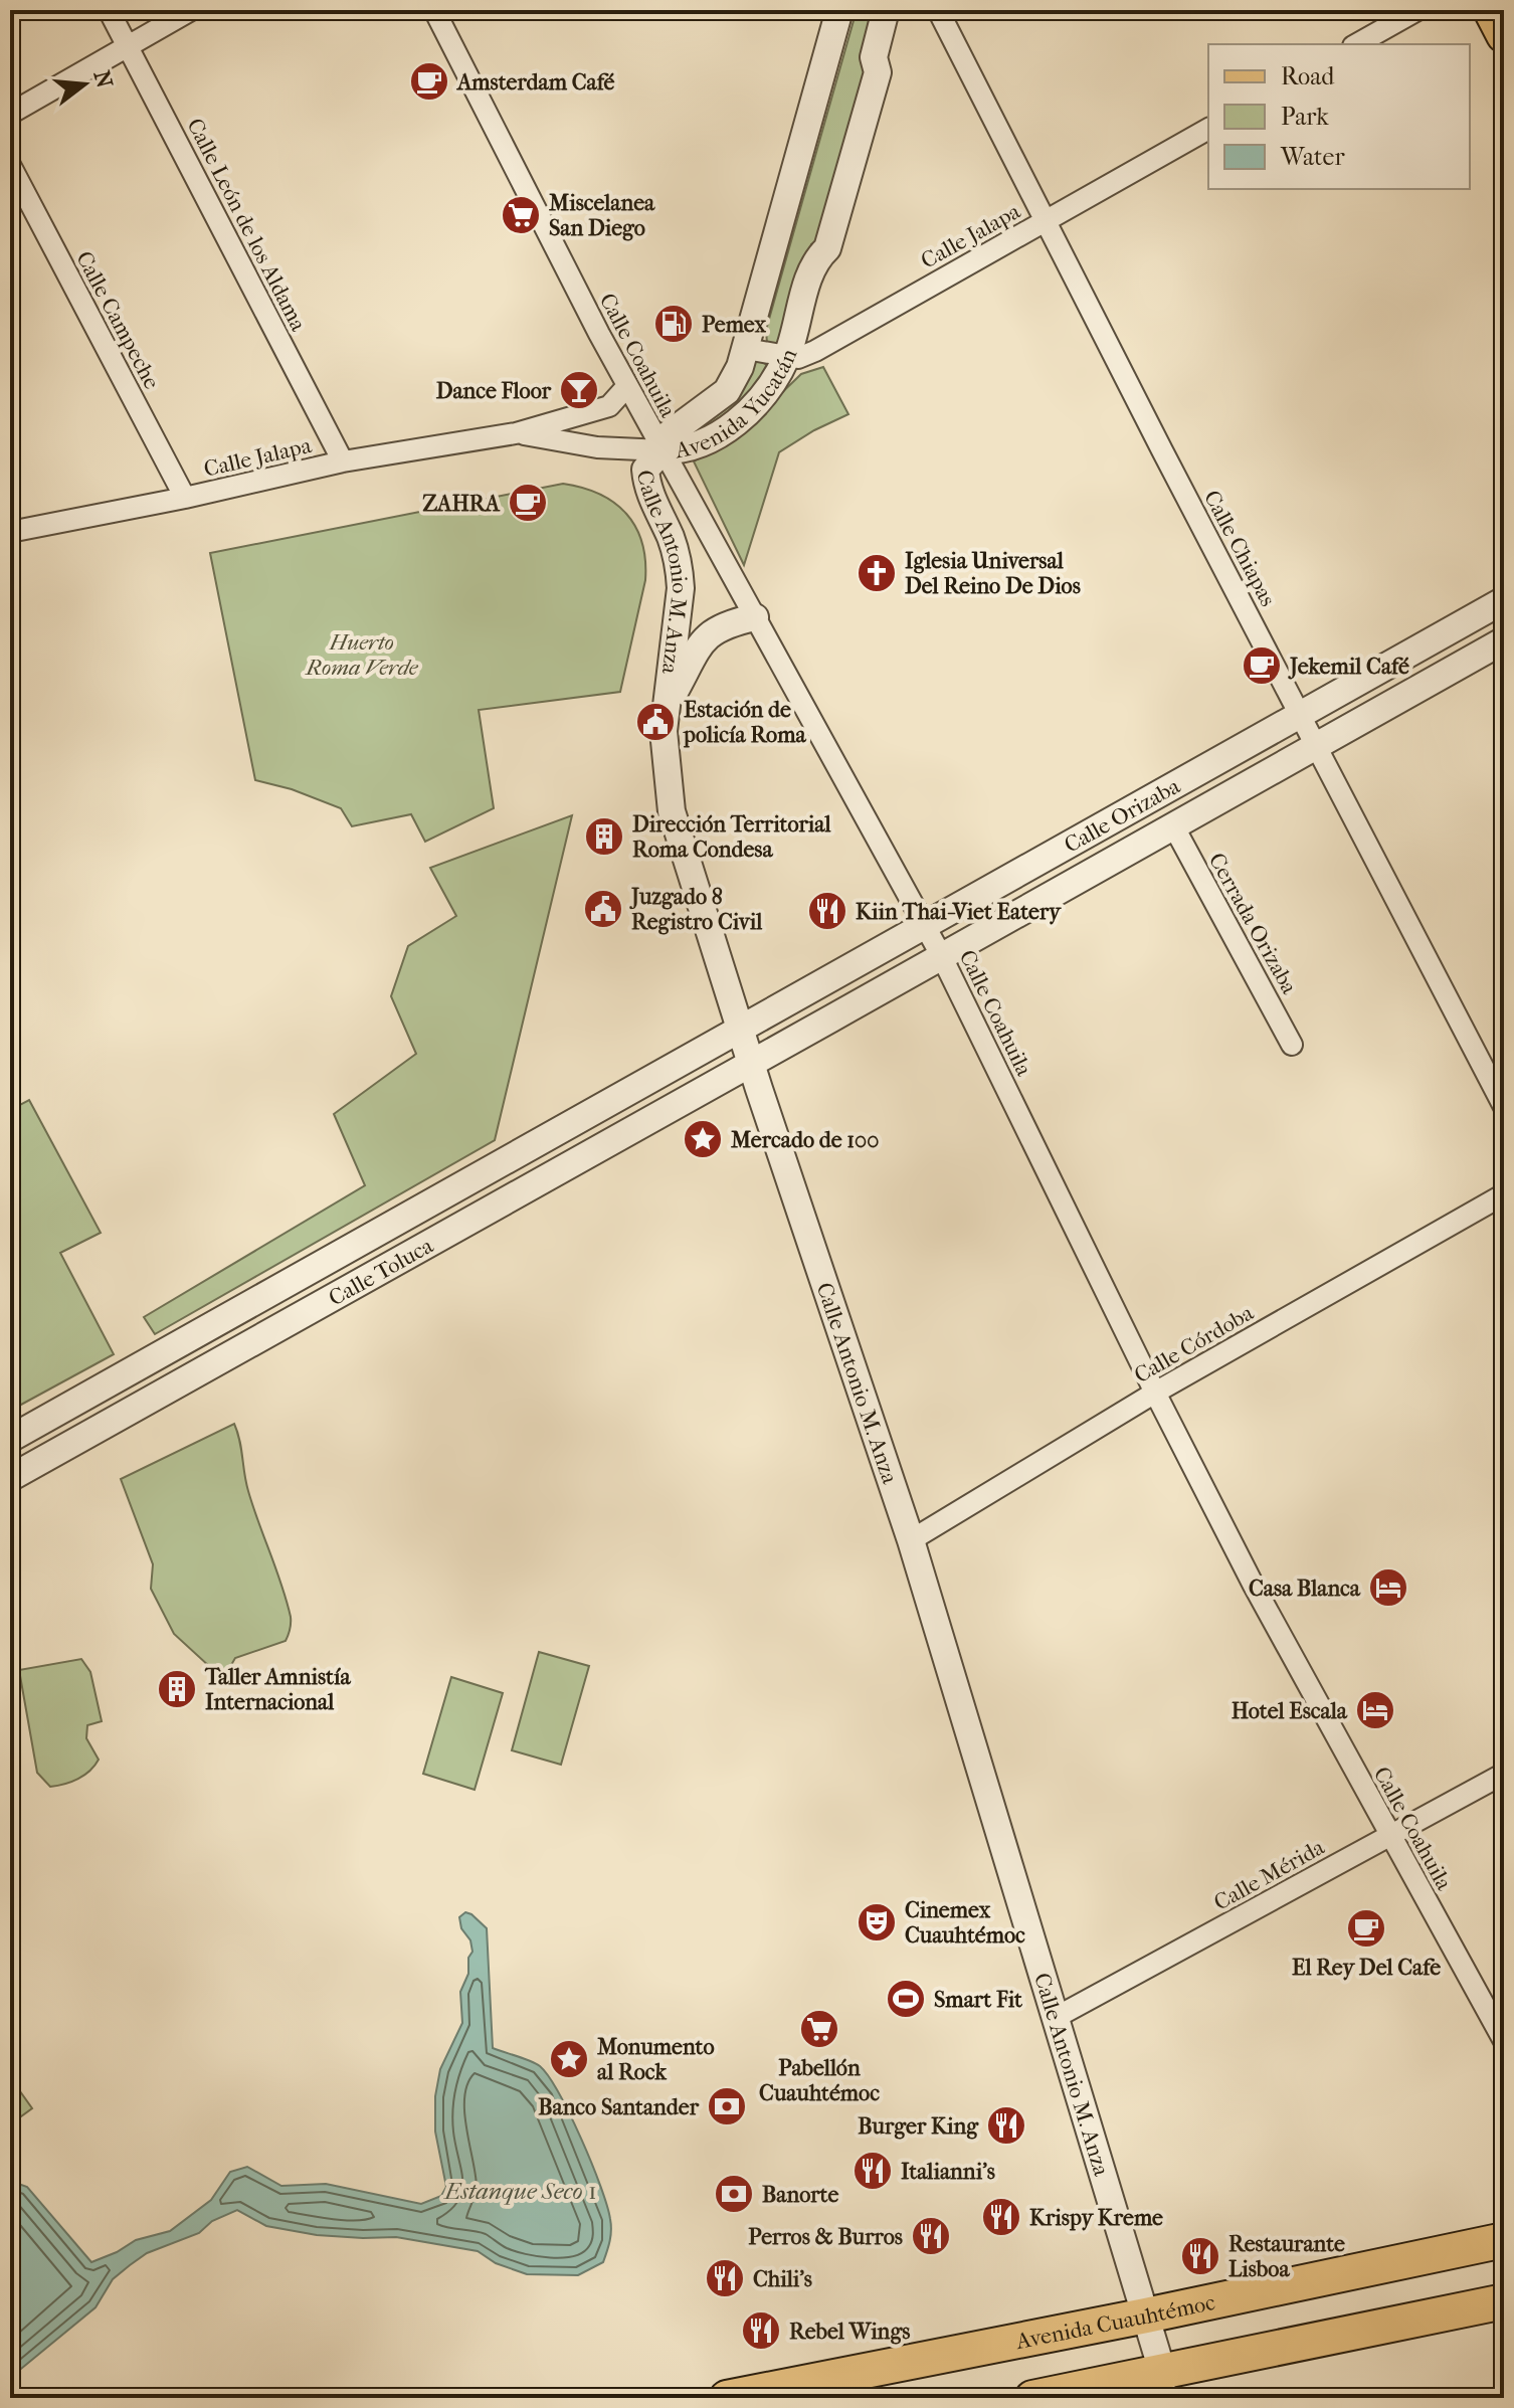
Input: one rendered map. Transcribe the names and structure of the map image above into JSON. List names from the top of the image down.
{
  "streets": {
    "main road": ["Avenida Cuauhtémoc"],
    "street": [
      "Calle León de los Aldama",
      "Calle Jalapa",
      "Calle Campeche",
      "Calle Coahuila",
      "Avenida Yucatán",
      "Calle Chiapas",
      "Calle Antonio M. Anza",
      "Calle Orizaba",
      "Cerrada Orizaba",
      "Calle Toluca",
      "Calle Córdoba",
      "Calle Mérida"
    ]
  },
  "crossings": [
    ["Calle León de los Aldama", "Calle Jalapa"],
    ["Calle Jalapa", "Calle Campeche"],
    ["Calle Jalapa", "Calle Coahuila"],
    ["Calle Jalapa", "Avenida Yucatán"],
    ["Calle Jalapa", "Calle Chiapas"],
    ["Calle Jalapa", "Calle Antonio M. Anza"],
    ["Calle Coahuila", "Avenida Yucatán"],
    ["Calle Coahuila", "Calle Antonio M. Anza"],
    ["Calle Coahuila", "Calle Orizaba"],
    ["Calle Coahuila", "Calle Córdoba"],
    ["Calle Coahuila", "Calle Mérida"],
    ["Avenida Yucatán", "Calle Antonio M. Anza"],
    ["Calle Chiapas", "Calle Orizaba"],
    ["Calle Antonio M. Anza", "Calle Orizaba"],
    ["Calle Antonio M. Anza", "Calle Toluca"],
    ["Calle Antonio M. Anza", "Calle Córdoba"],
    ["Calle Antonio M. Anza", "Calle Mérida"],
    ["Calle Antonio M. Anza", "Avenida Cuauhtémoc"],
    ["Calle Orizaba", "Cerrada Orizaba"],
    ["Calle Orizaba", "Calle Toluca"]
  ],
  "water": ["Estanque Seco 1"],
  "parks": ["Huerto Roma Verde"],
  "places": {
    "cafe": [
      "Amsterdam Café",
      "ZAHRA",
      "Jekemil Café",
      "El Rey Del Cafe"
    ],
    "supermarket": ["Miscelanea San Diego", "Pabellón Cuauhtémoc"],
    "fuel station": ["Pemex"],
    "bar": ["Dance Floor"],
    "church": ["Iglesia Universal Del Reino De Dios"],
    "public building": ["Estación de policía Roma", "Juzgado 8 Registro Civil"],
    "building": ["Dirección Territorial Roma Condesa", "Taller Amnistía Internacional"],
    "restaurant": [
      "Kiin Thai-Viet Eatery",
      "Burger King",
      "Italianni's",
      "Krispy Kreme",
      "Perros & Burros",
      "Restaurante Lisboa",
      "Chili's",
      "Rebel Wings"
    ],
    "place": ["Mercado de 100", "Monumento al Rock"],
    "hotel": ["Casa Blanca", "Hotel Escala"],
    "theatre": ["Cinemex Cuauhtémoc"],
    "sports": ["Smart Fit"],
    "bank": ["Banco Santander", "Banorte"]
  },
  "legend": ["Road", "Park", "Water"],
  "north": "right"
}
